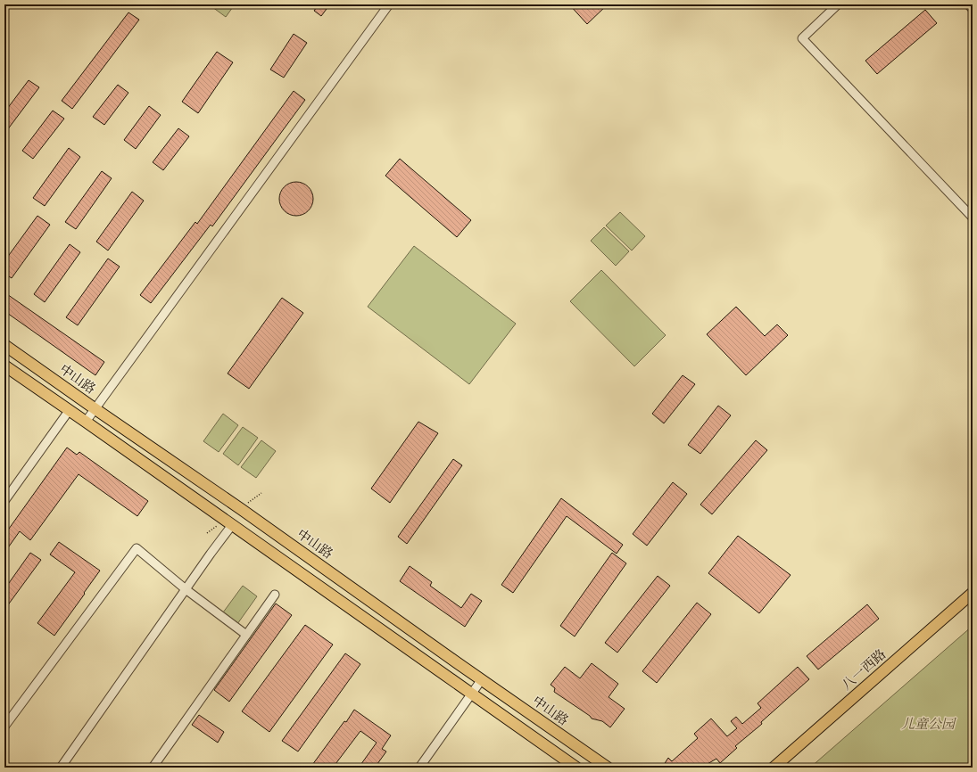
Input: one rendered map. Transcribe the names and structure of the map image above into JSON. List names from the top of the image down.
{
  "streets": {
    "main road": ["中山路", "八一西路"]
  },
  "parks": ["儿童公园"]
}
